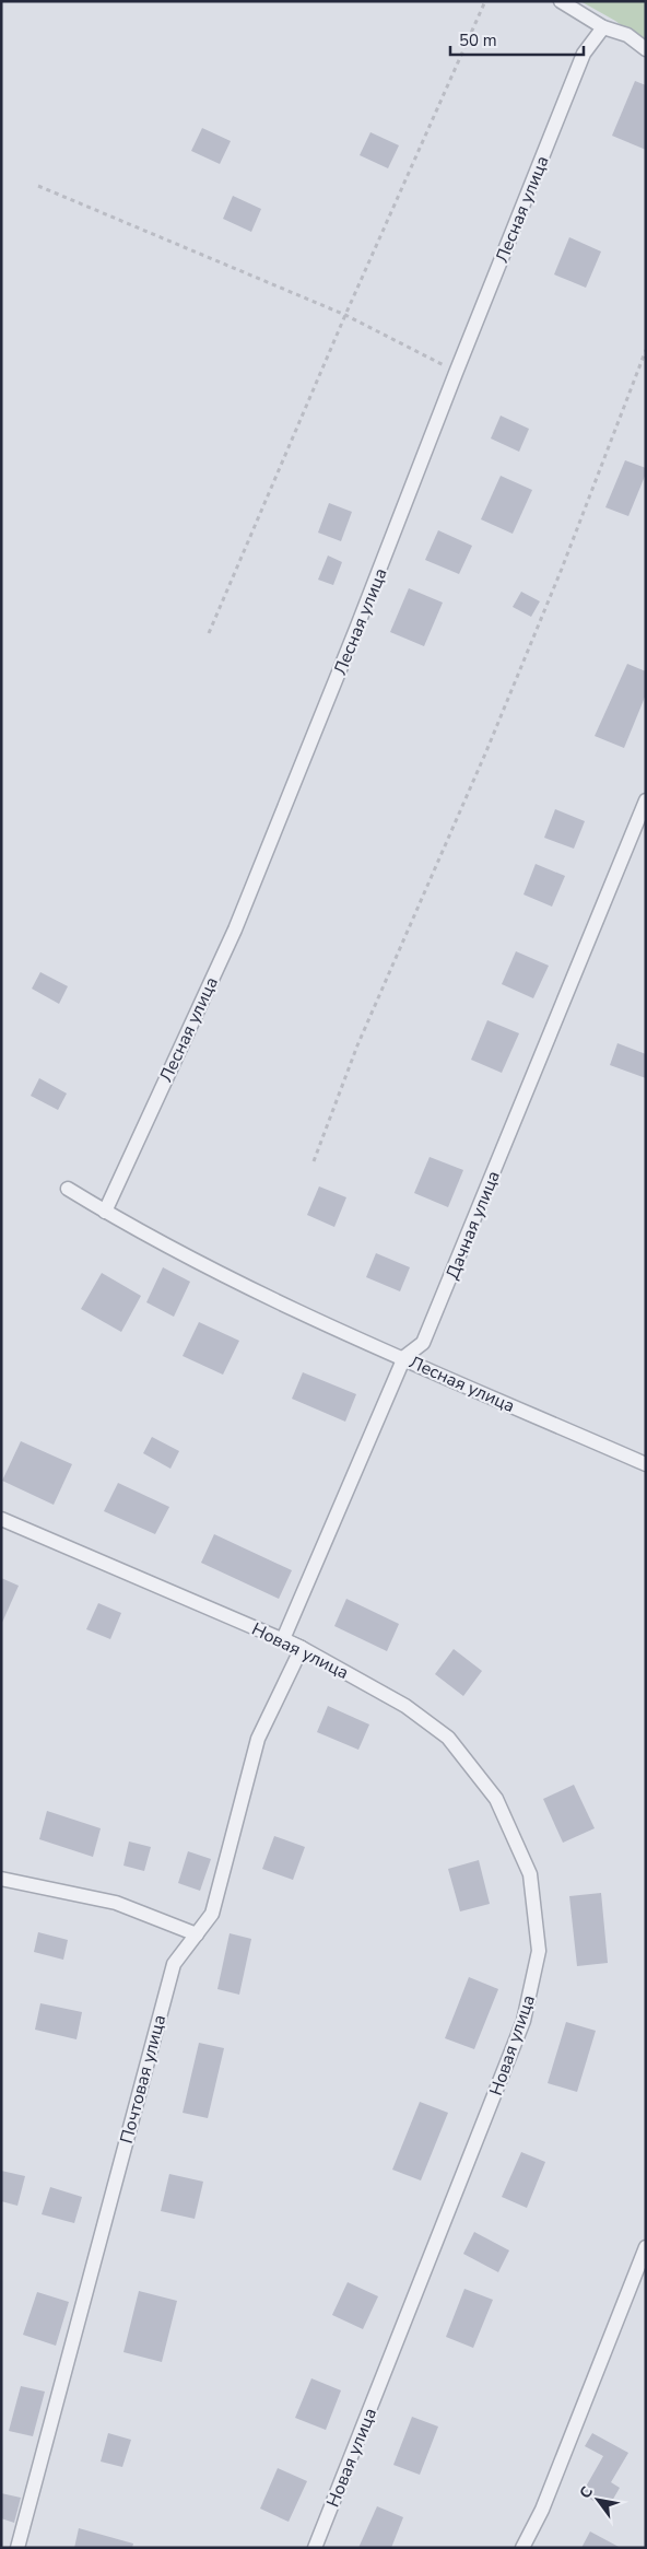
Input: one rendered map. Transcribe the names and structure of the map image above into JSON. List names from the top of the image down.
{
  "streets": {
    "street": [
      "Лесная улица",
      "Дачная улица",
      "Новая улица",
      "Почтовая улица"
    ]
  },
  "crossings": [
    ["Лесная улица", "Дачная улица"],
    ["Дачная улица", "Новая улица"],
    ["Новая улица", "Почтовая улица"]
  ],
  "scale_bar": "50 m",
  "north": "top left"
}
